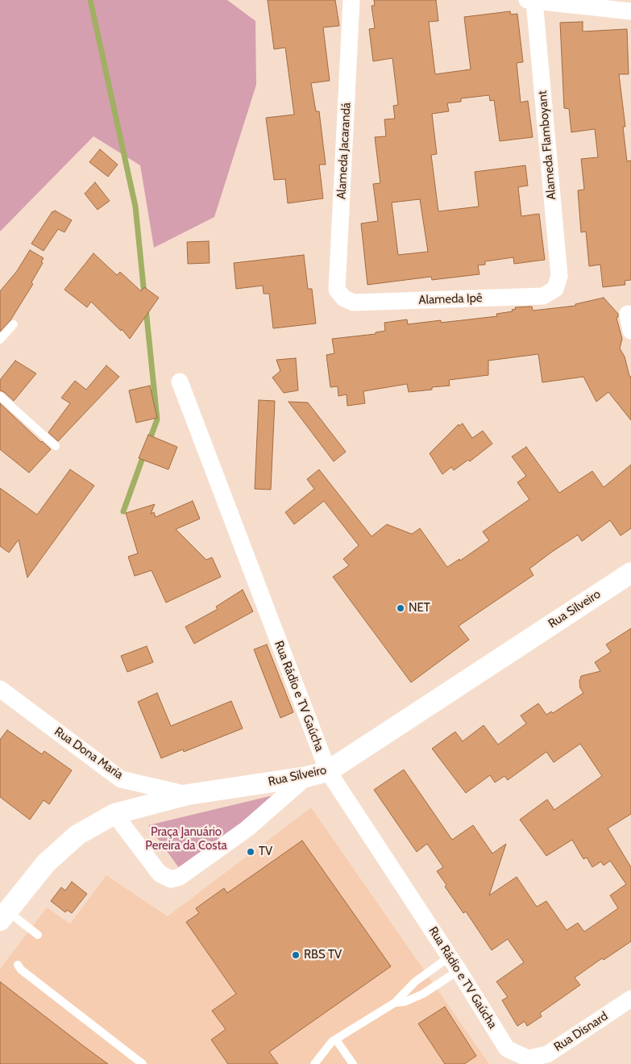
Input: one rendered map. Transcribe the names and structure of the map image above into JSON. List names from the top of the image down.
{
  "streets": {
    "street": [
      "Alameda Flamboyant",
      "Alameda Jacarandá",
      "Alameda Ipê",
      "Rua Silveiro",
      "Rua Rádio e TV Gaúcha",
      "Rua Dona Maria",
      "Rua Disnard"
    ]
  },
  "crossings": [
    ["Alameda Flamboyant", "Alameda Ipê"],
    ["Alameda Jacarandá", "Alameda Ipê"],
    ["Rua Silveiro", "Rua Rádio e TV Gaúcha"],
    ["Rua Silveiro", "Rua Dona Maria"],
    ["Rua Rádio e TV Gaúcha", "Rua Disnard"]
  ],
  "parks": ["Praça Januário Pereira da Costa"],
  "places": ["NET", "TV", "RBS TV"]
}
